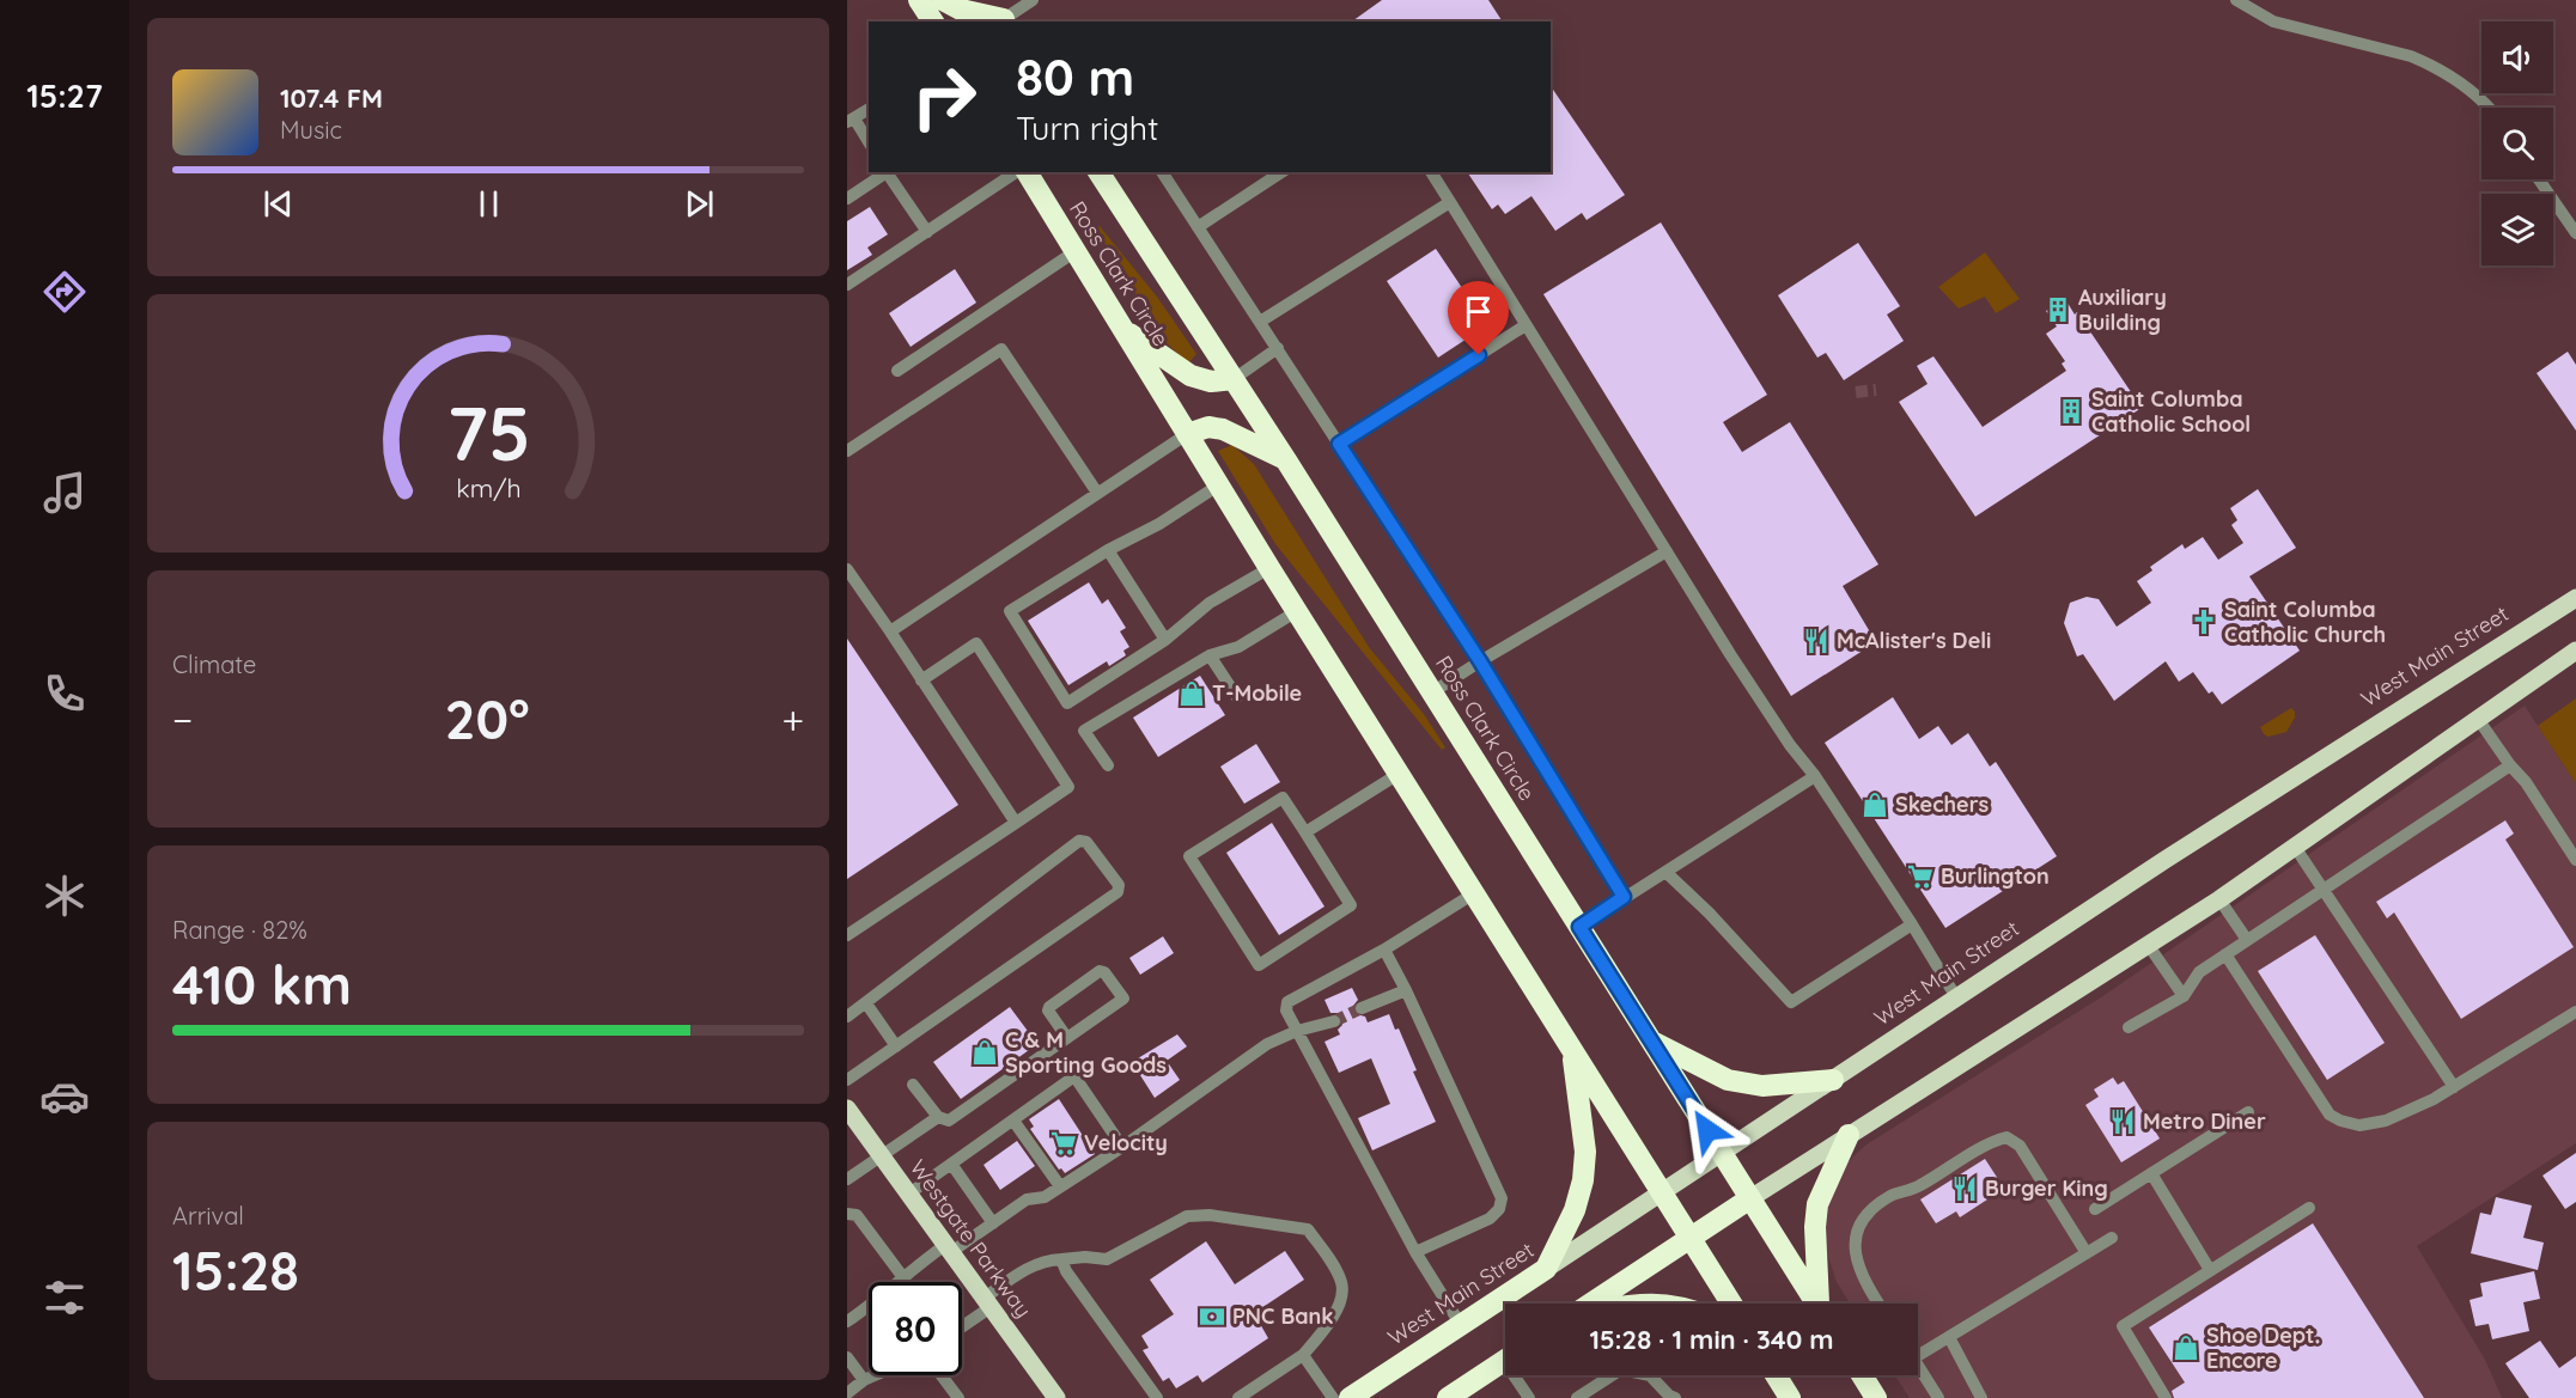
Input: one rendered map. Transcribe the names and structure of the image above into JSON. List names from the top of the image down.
{
  "streets": {
    "highway": ["Ross Clark Circle", "West Main Street"],
    "main road": ["Westgate Parkway"]
  },
  "crossings": [
    ["Ross Clark Circle", "West Main Street"]
  ],
  "places": {
    "building": ["Auxiliary Building", "Saint Columba Catholic School"],
    "church": ["Saint Columba Catholic Church"],
    "restaurant": ["McAlister's Deli", "Metro Diner", "Burger King"],
    "shop": [
      "T-Mobile",
      "Skechers",
      "C & M Sporting Goods",
      "Shoe Dept. Encore"
    ],
    "supermarket": ["Burlington", "Velocity"],
    "bank": ["PNC Bank"]
  },
  "page": {
    "tabs": "15:27",
    "turn": ["80 m", "Turn right"],
    "song": ["107.4 FM", "Music"],
    "tile": [
      "Climate",
      ["Range · 82%", "410 km"],
      ["Arrival", "15:28"]
    ],
    "heat": ["−", "20°", "+"],
    "limit": "80",
    "trip": "15:28 · 1 min · 340 m",
    "gauge": ["75", "km/h"]
  }
}
